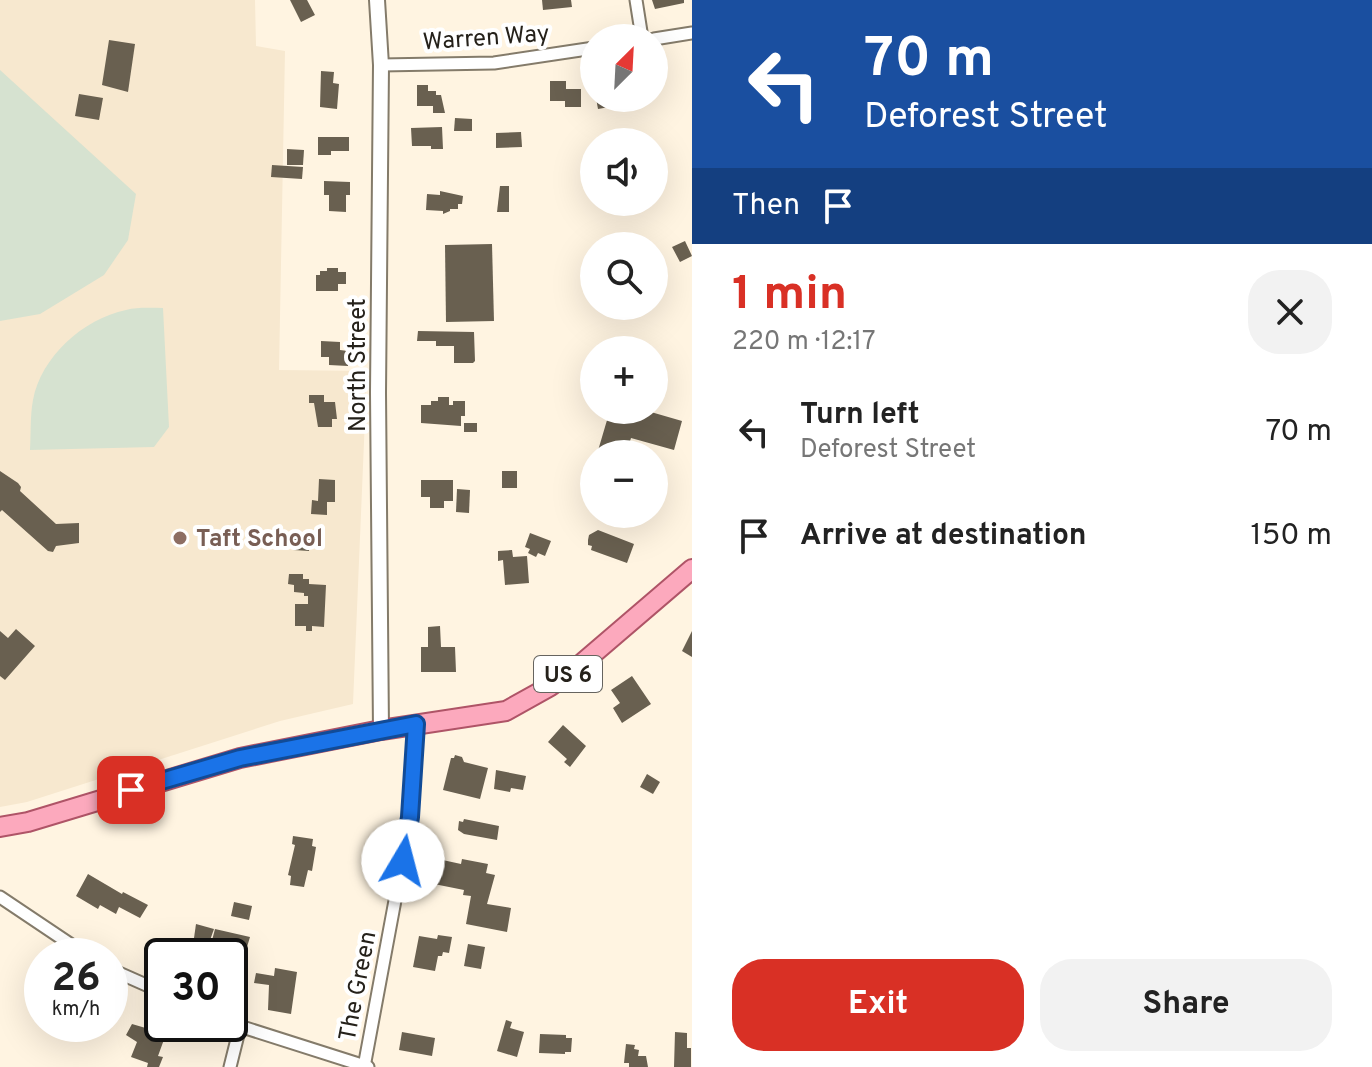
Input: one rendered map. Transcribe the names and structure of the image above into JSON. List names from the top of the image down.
{
  "streets": {
    "main road": ["US 6"],
    "street": ["Warren Way", "North Street", "The Green"]
  },
  "crossings": [
    ["Warren Way", "North Street"],
    ["North Street", "US 6"],
    ["US 6", "The Green"]
  ],
  "places": ["Taft School"],
  "north": "top right",
  "page": {
    "turn": ["70 m", "Deforest Street"],
    "map_buttons": ["+", "−"],
    "then": "Then",
    "heading": ["1 min", "220 m · 12:17"],
    "list": [
      {
        "name": "Turn left",
        "note": "Deforest Street",
        "value": "70 m"
      },
      {
        "name": "Arrive at destination",
        "value": "150 m"
      }
    ],
    "speed": "26 km/h",
    "limit": "30",
    "buttons": ["Exit", "Share"]
  }
}
